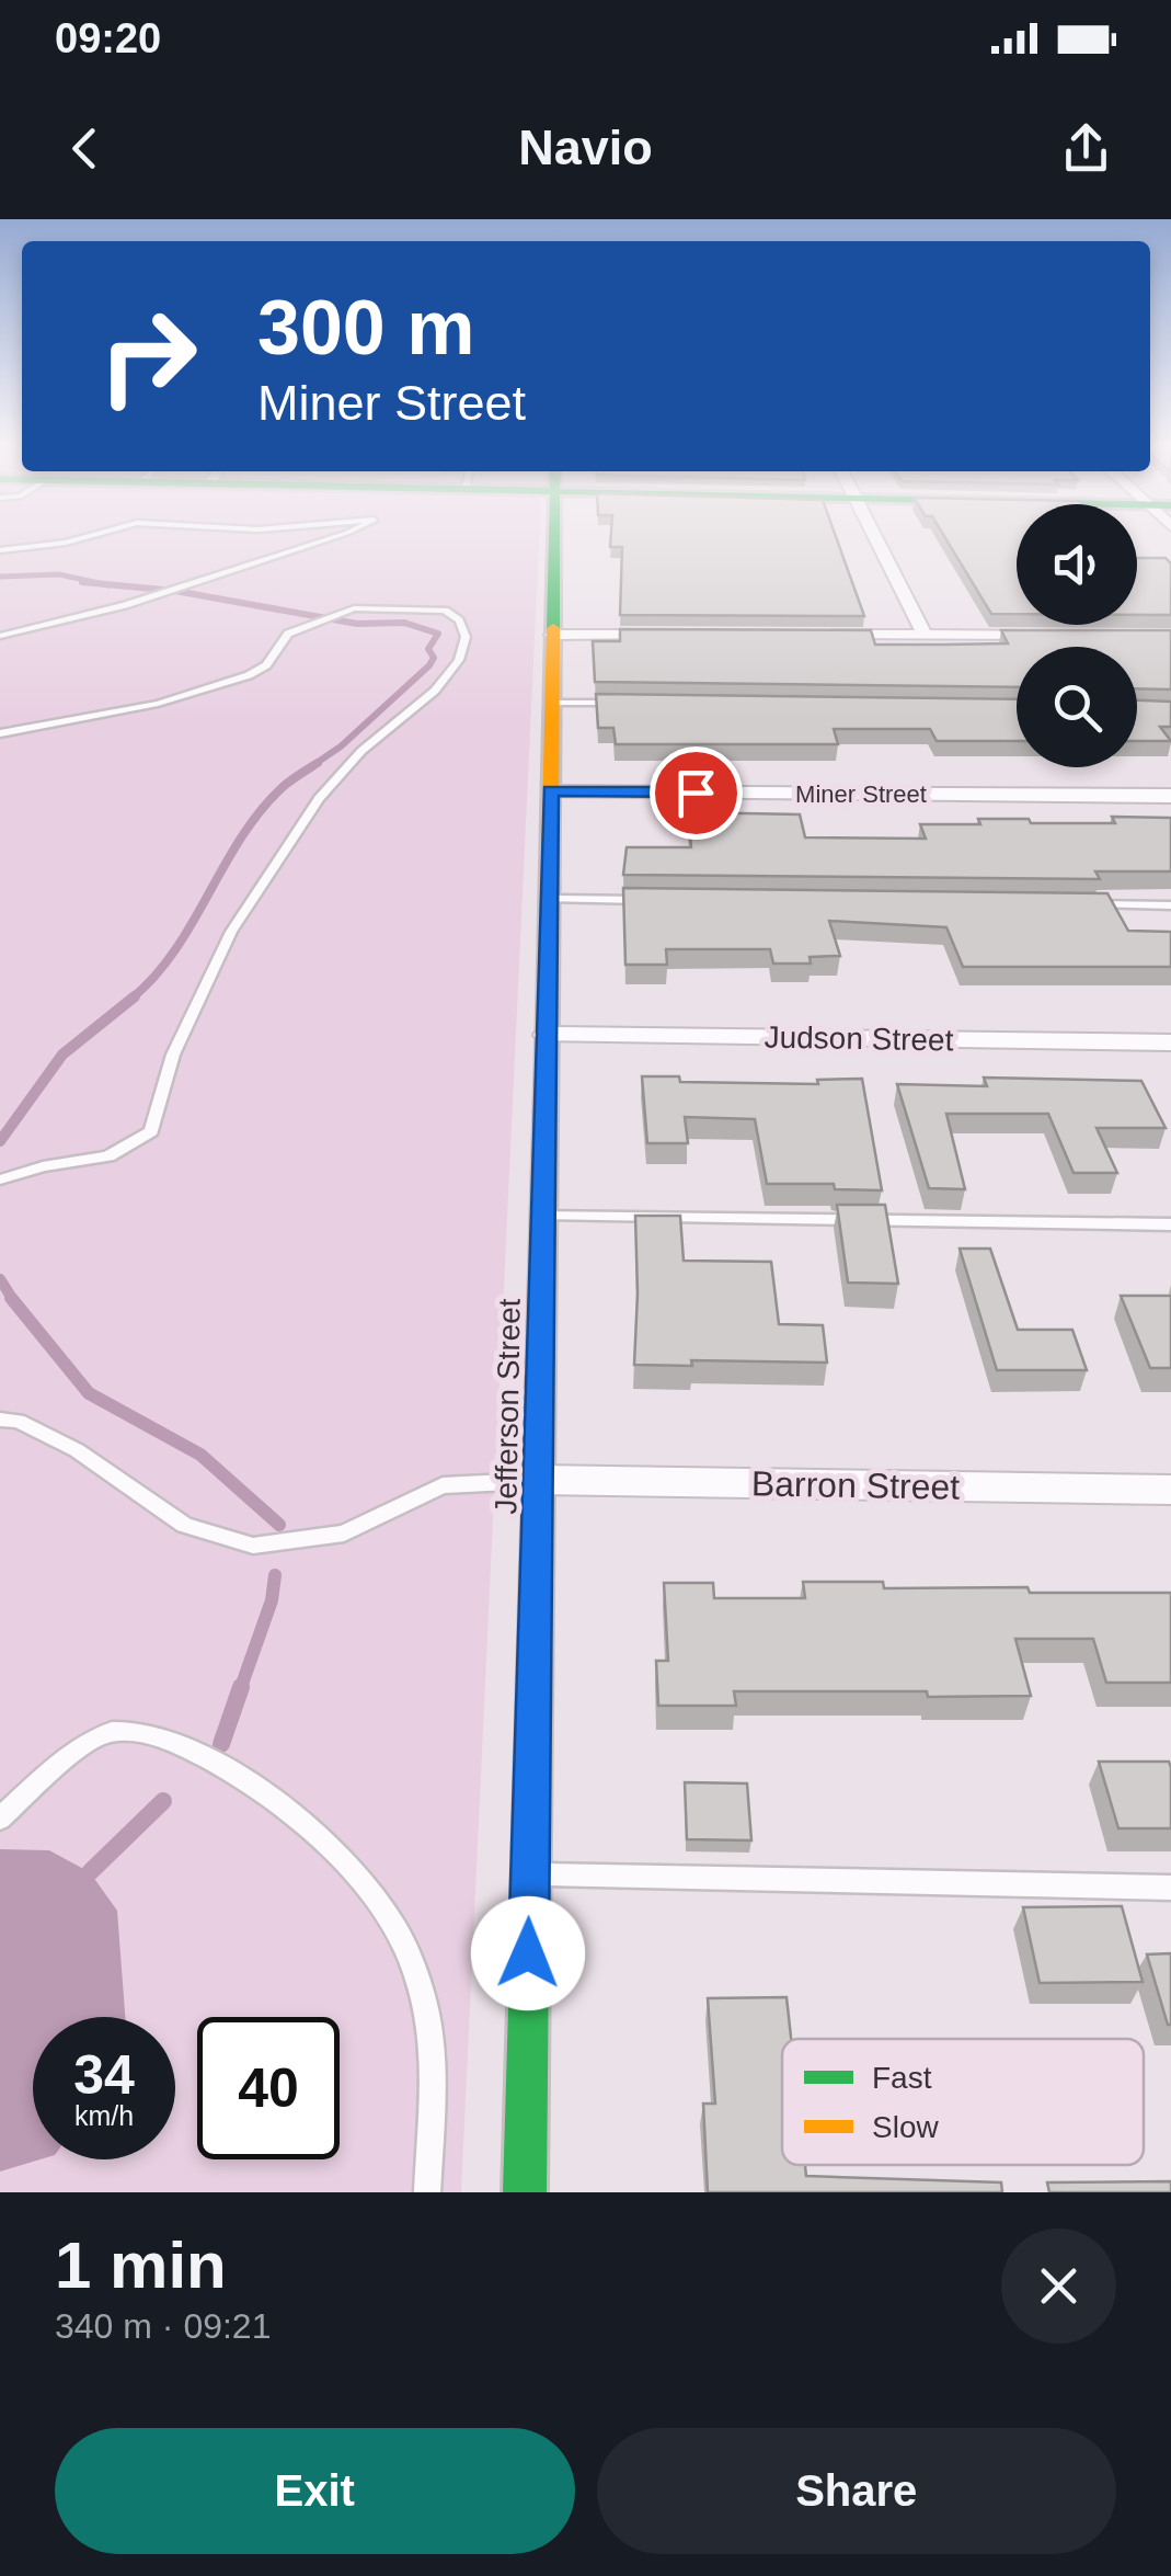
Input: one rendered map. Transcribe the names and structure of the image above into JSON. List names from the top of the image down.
{
  "streets": {
    "street": [
      "Miner Street",
      "Judson Street",
      "Jefferson Street",
      "Barron Street"
    ]
  },
  "crossings": [
    ["Miner Street", "Jefferson Street"],
    ["Judson Street", "Jefferson Street"],
    ["Jefferson Street", "Barron Street"]
  ],
  "legend": ["Fast", "Slow"],
  "page": {
    "status": "09:20",
    "header": "Navio",
    "turn": ["300 m", "Miner Street"],
    "speed": "34 km/h",
    "limit": "40",
    "heading": ["1 min", "340 m · 09:21"],
    "buttons": ["Exit", "Share"]
  }
}
